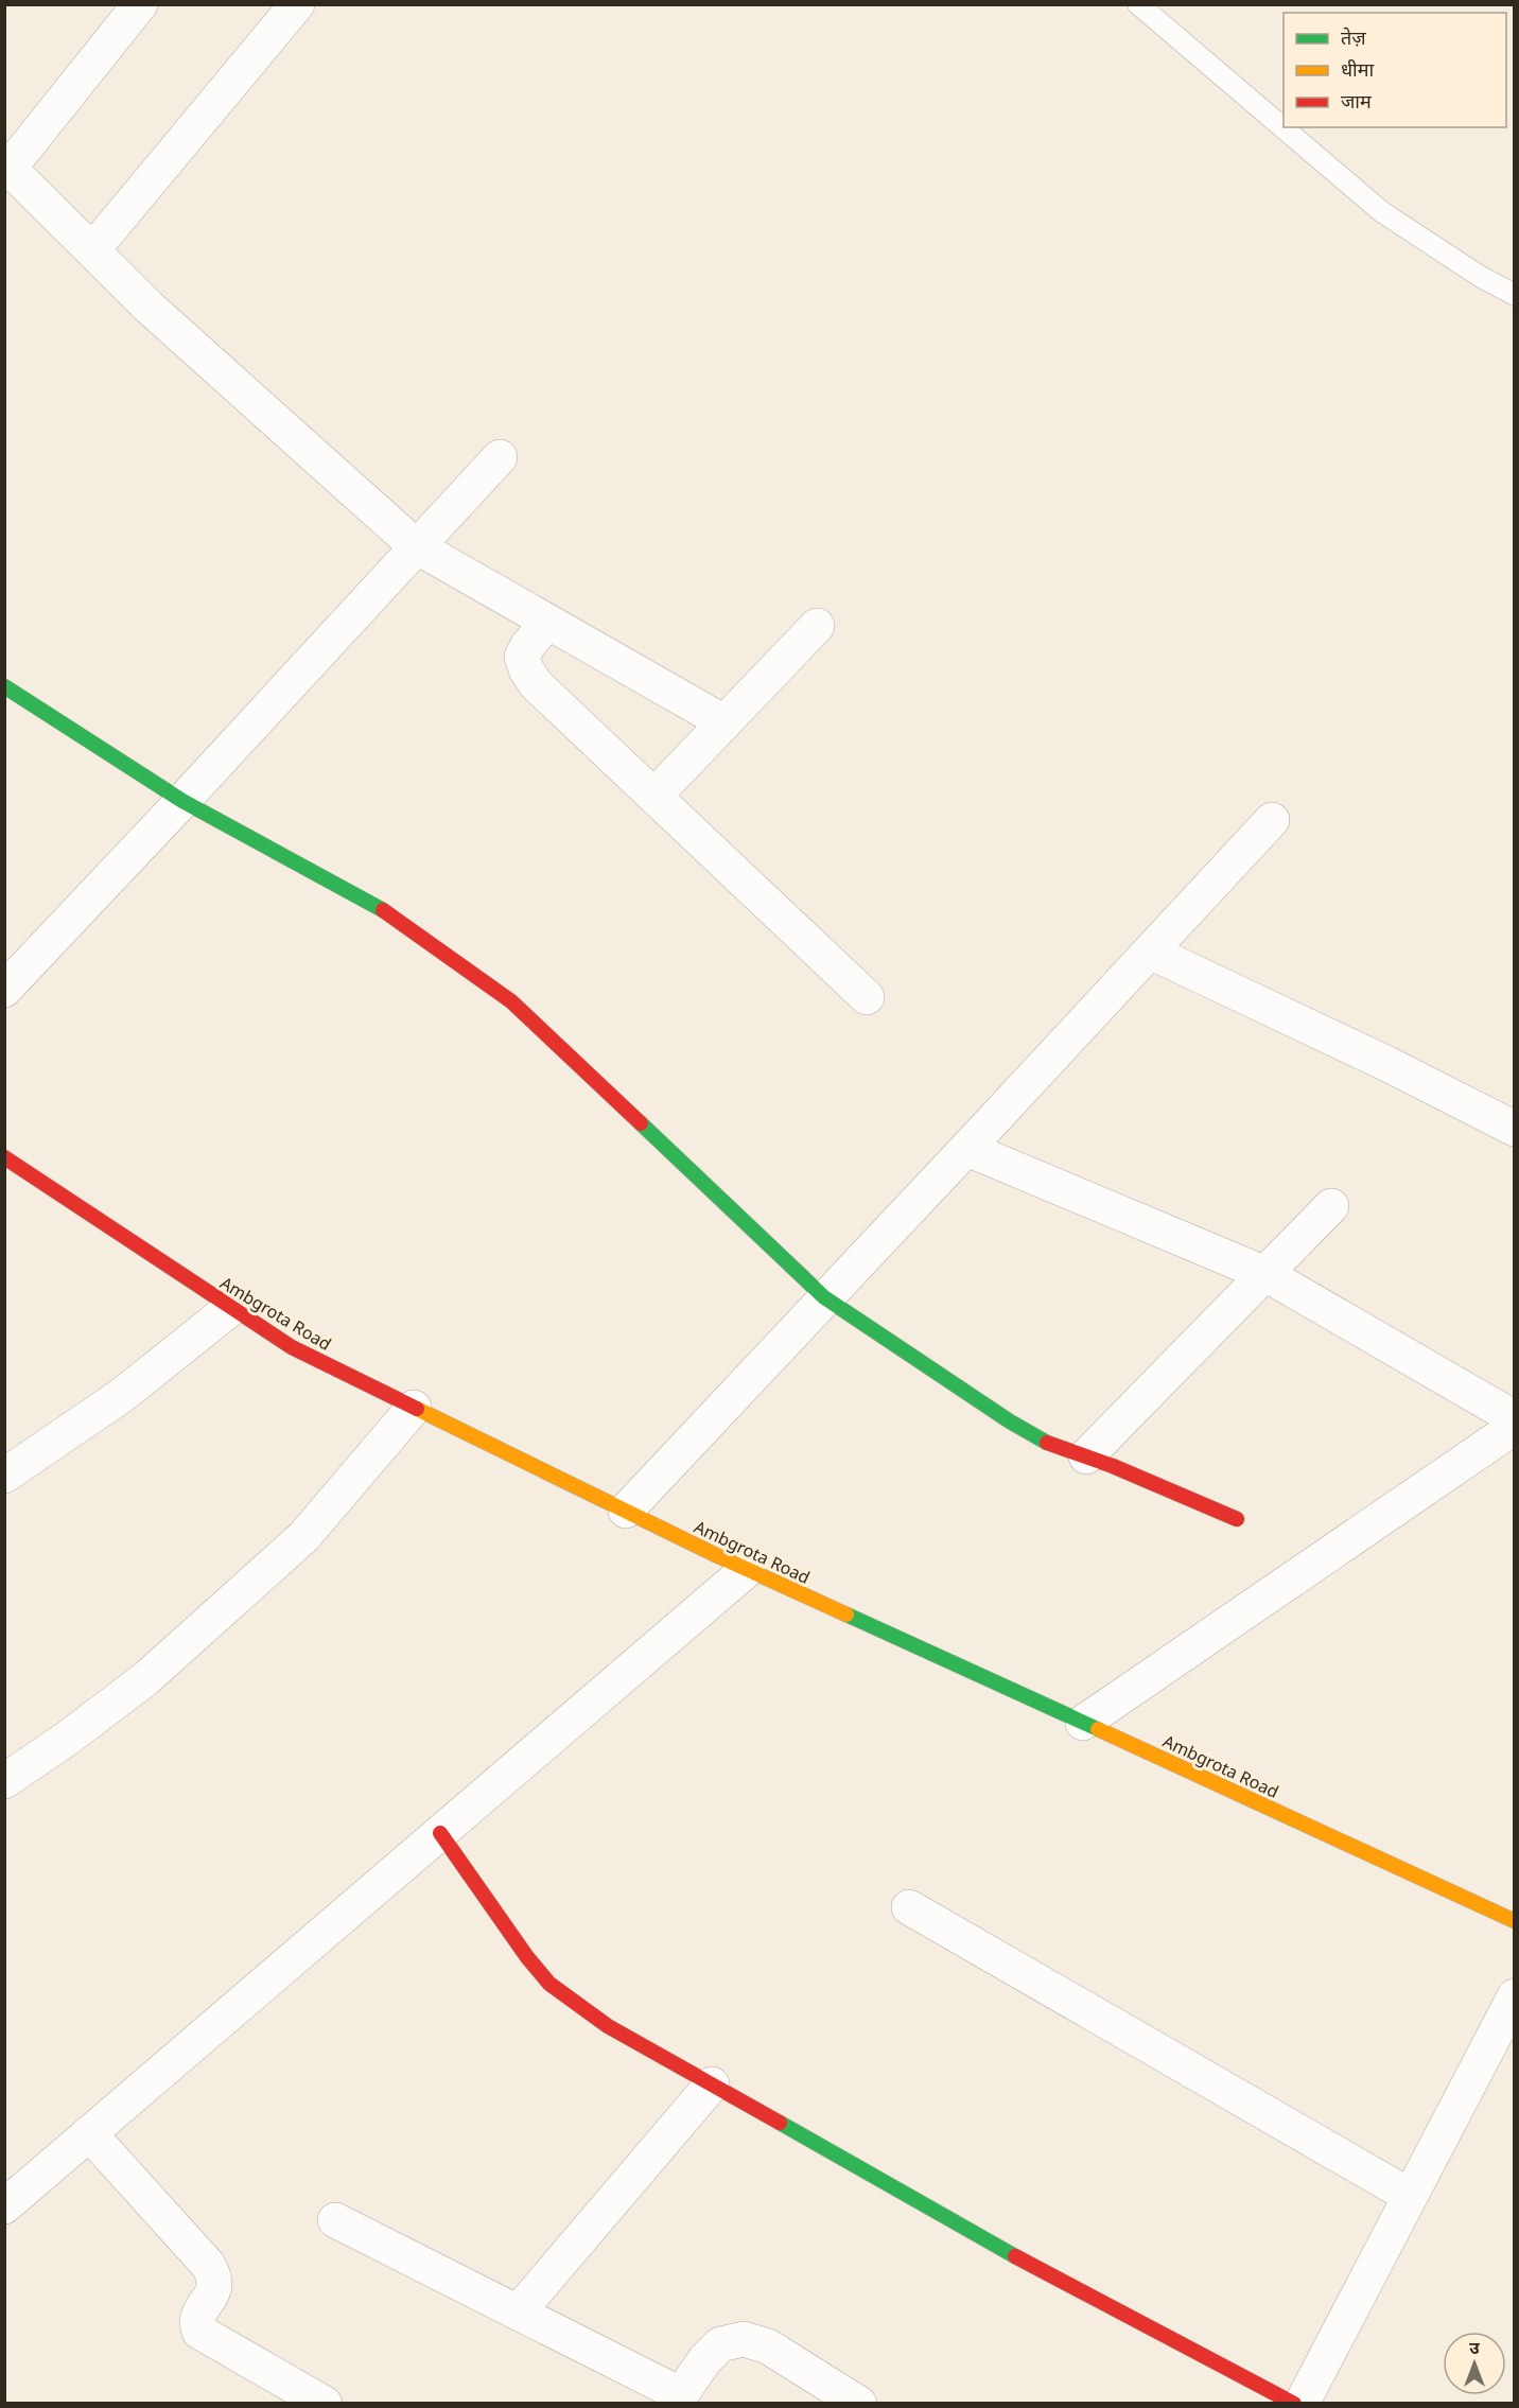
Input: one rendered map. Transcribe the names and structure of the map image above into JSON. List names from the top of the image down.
{
  "streets": {
    "street": ["Ambgrota Road"]
  },
  "legend": ["तेज़", "धीमा", "जाम"],
  "north": "top"
}
